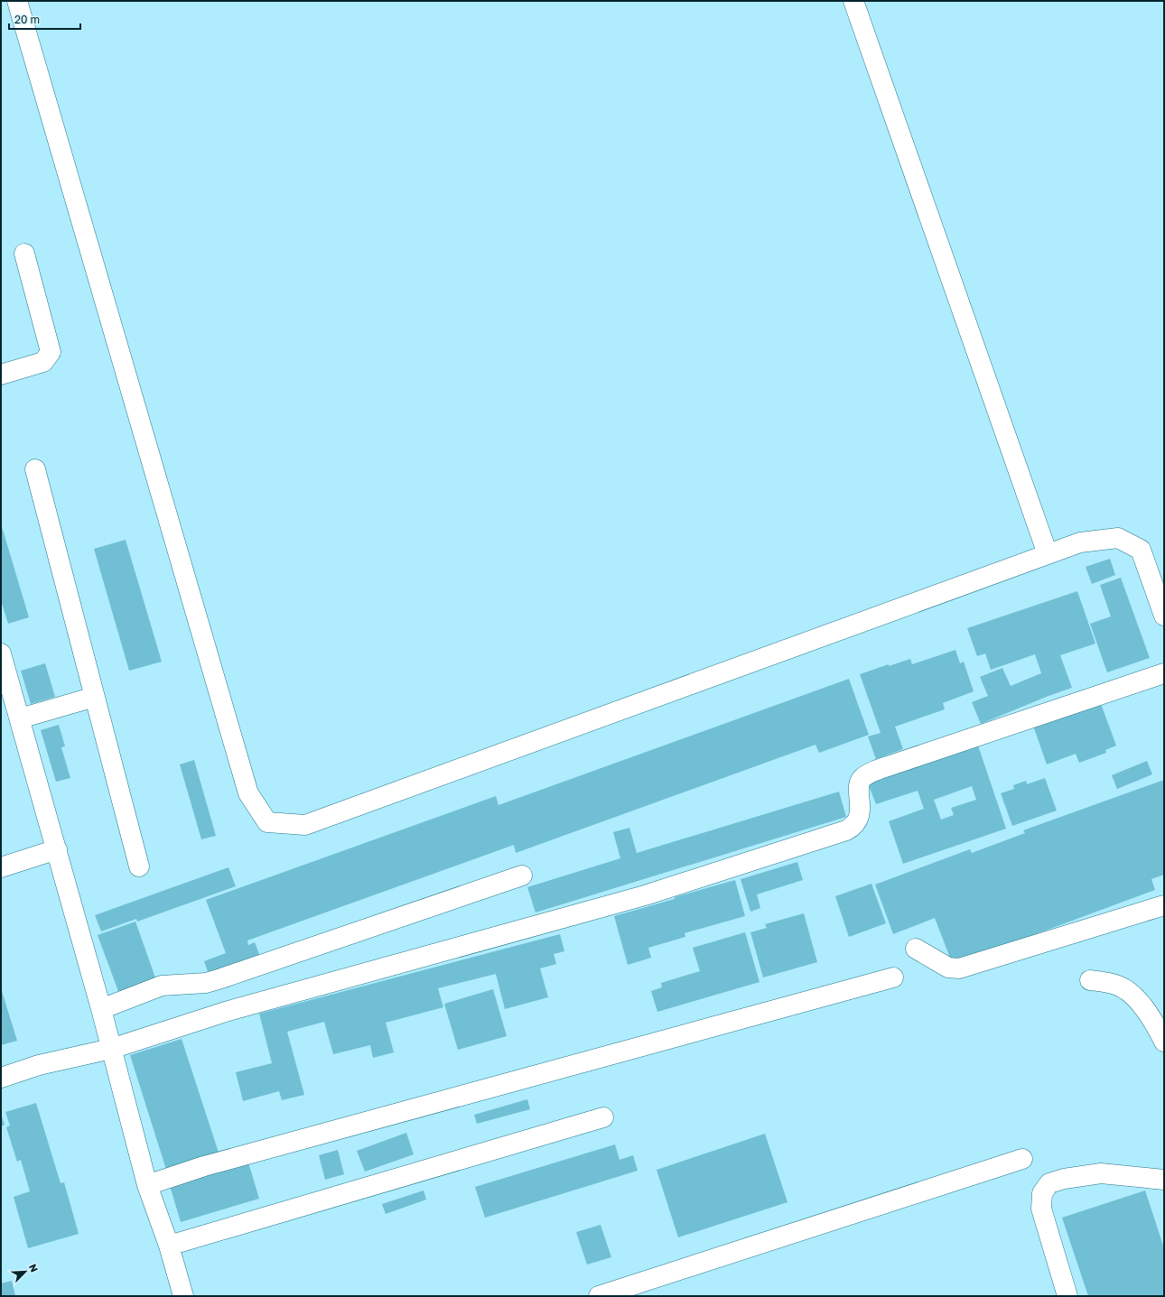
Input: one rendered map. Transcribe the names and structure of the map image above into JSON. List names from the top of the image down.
{
  "scale_bar": "20 m",
  "north": "top right"
}
